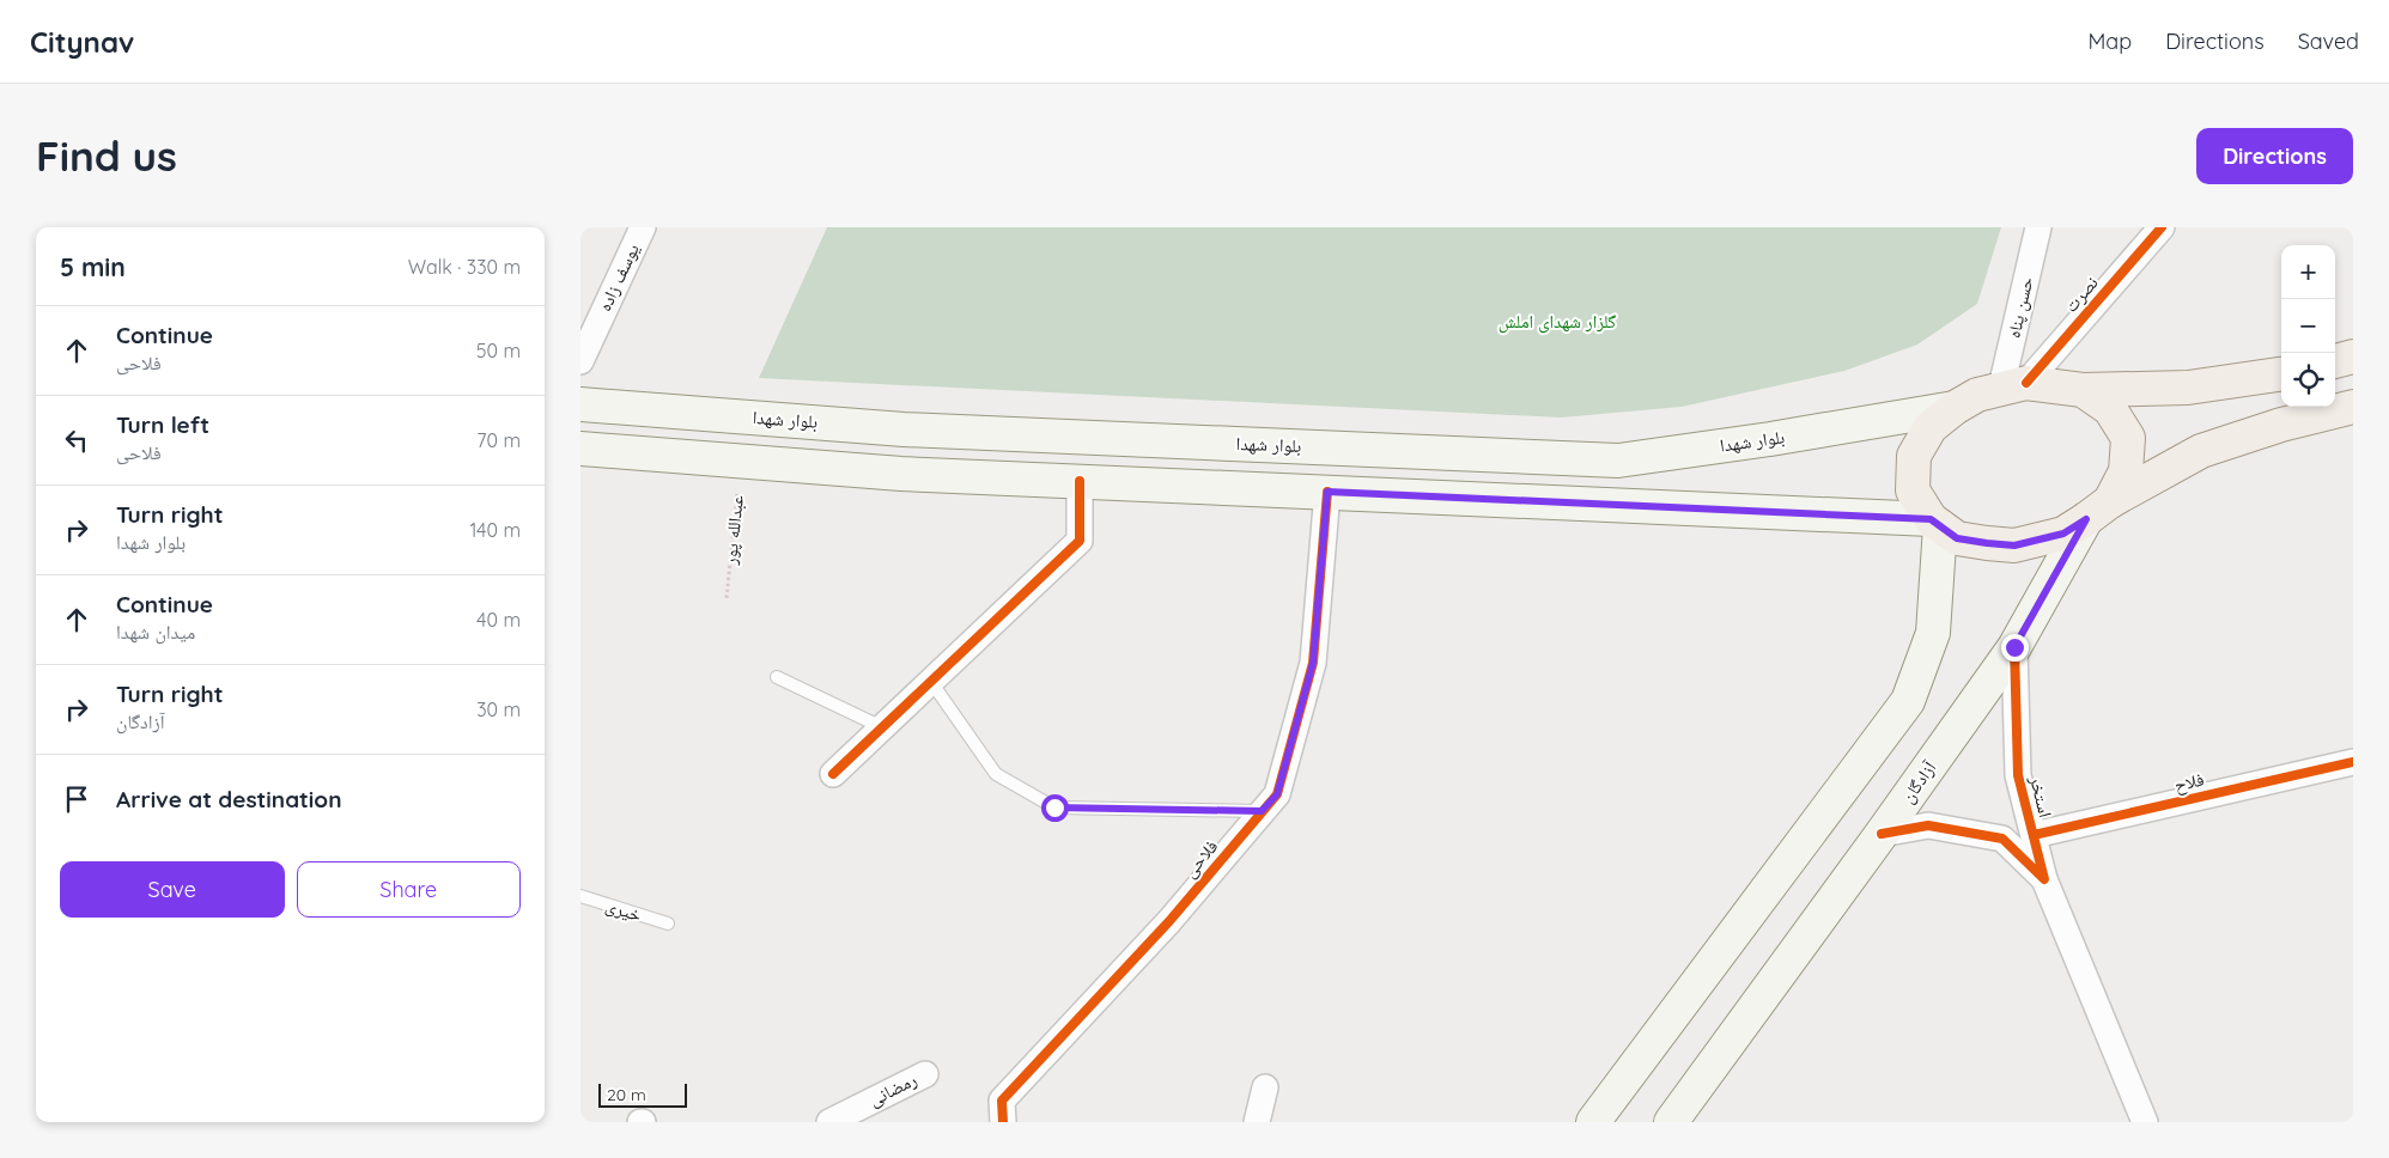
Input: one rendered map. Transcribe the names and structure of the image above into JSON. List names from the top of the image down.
{
  "streets": {
    "main road": ["بلوار شهدا", "آزادگان"],
    "street": [
      "یوسف زاده",
      "نصرت",
      "حسن پناه",
      "فلاح",
      "استخر",
      "فلاحی",
      "رمضانی"
    ],
    "lane": ["خیری"],
    "path": ["عبدالله پور"]
  },
  "crossings": [
    ["نصرت", "حسن پناه"],
    ["نصرت", "بلوار شهدا"],
    ["نصرت", "آزادگان"],
    ["حسن پناه", "بلوار شهدا"],
    ["حسن پناه", "آزادگان"],
    ["بلوار شهدا", "آزادگان"],
    ["آزادگان", "استخر"],
    ["فلاح", "استخر"]
  ],
  "parks": ["گلزار شهدای املش"],
  "scale_bar": "20 m",
  "page": {
    "header": "Citynav",
    "nav": ["Map", "Directions", "Saved"],
    "buttons": [
      "Directions",
      ["Save", "Share"]
    ],
    "title": "Find us",
    "heading": ["5 min", "Walk · 330 m"],
    "map_buttons": ["+", "−"],
    "list": [
      ["Continue", "فلاحی", "50 m"],
      ["Turn left", "فلاحی", "70 m"],
      ["Turn right", "بلوار شهدا", "140 m"],
      ["Continue", "میدان شهدا", "40 m"],
      ["Turn right", "آزادگان", "30 m"],
      "Arrive at destination"
    ],
    "scale": "20 m"
  }
}
